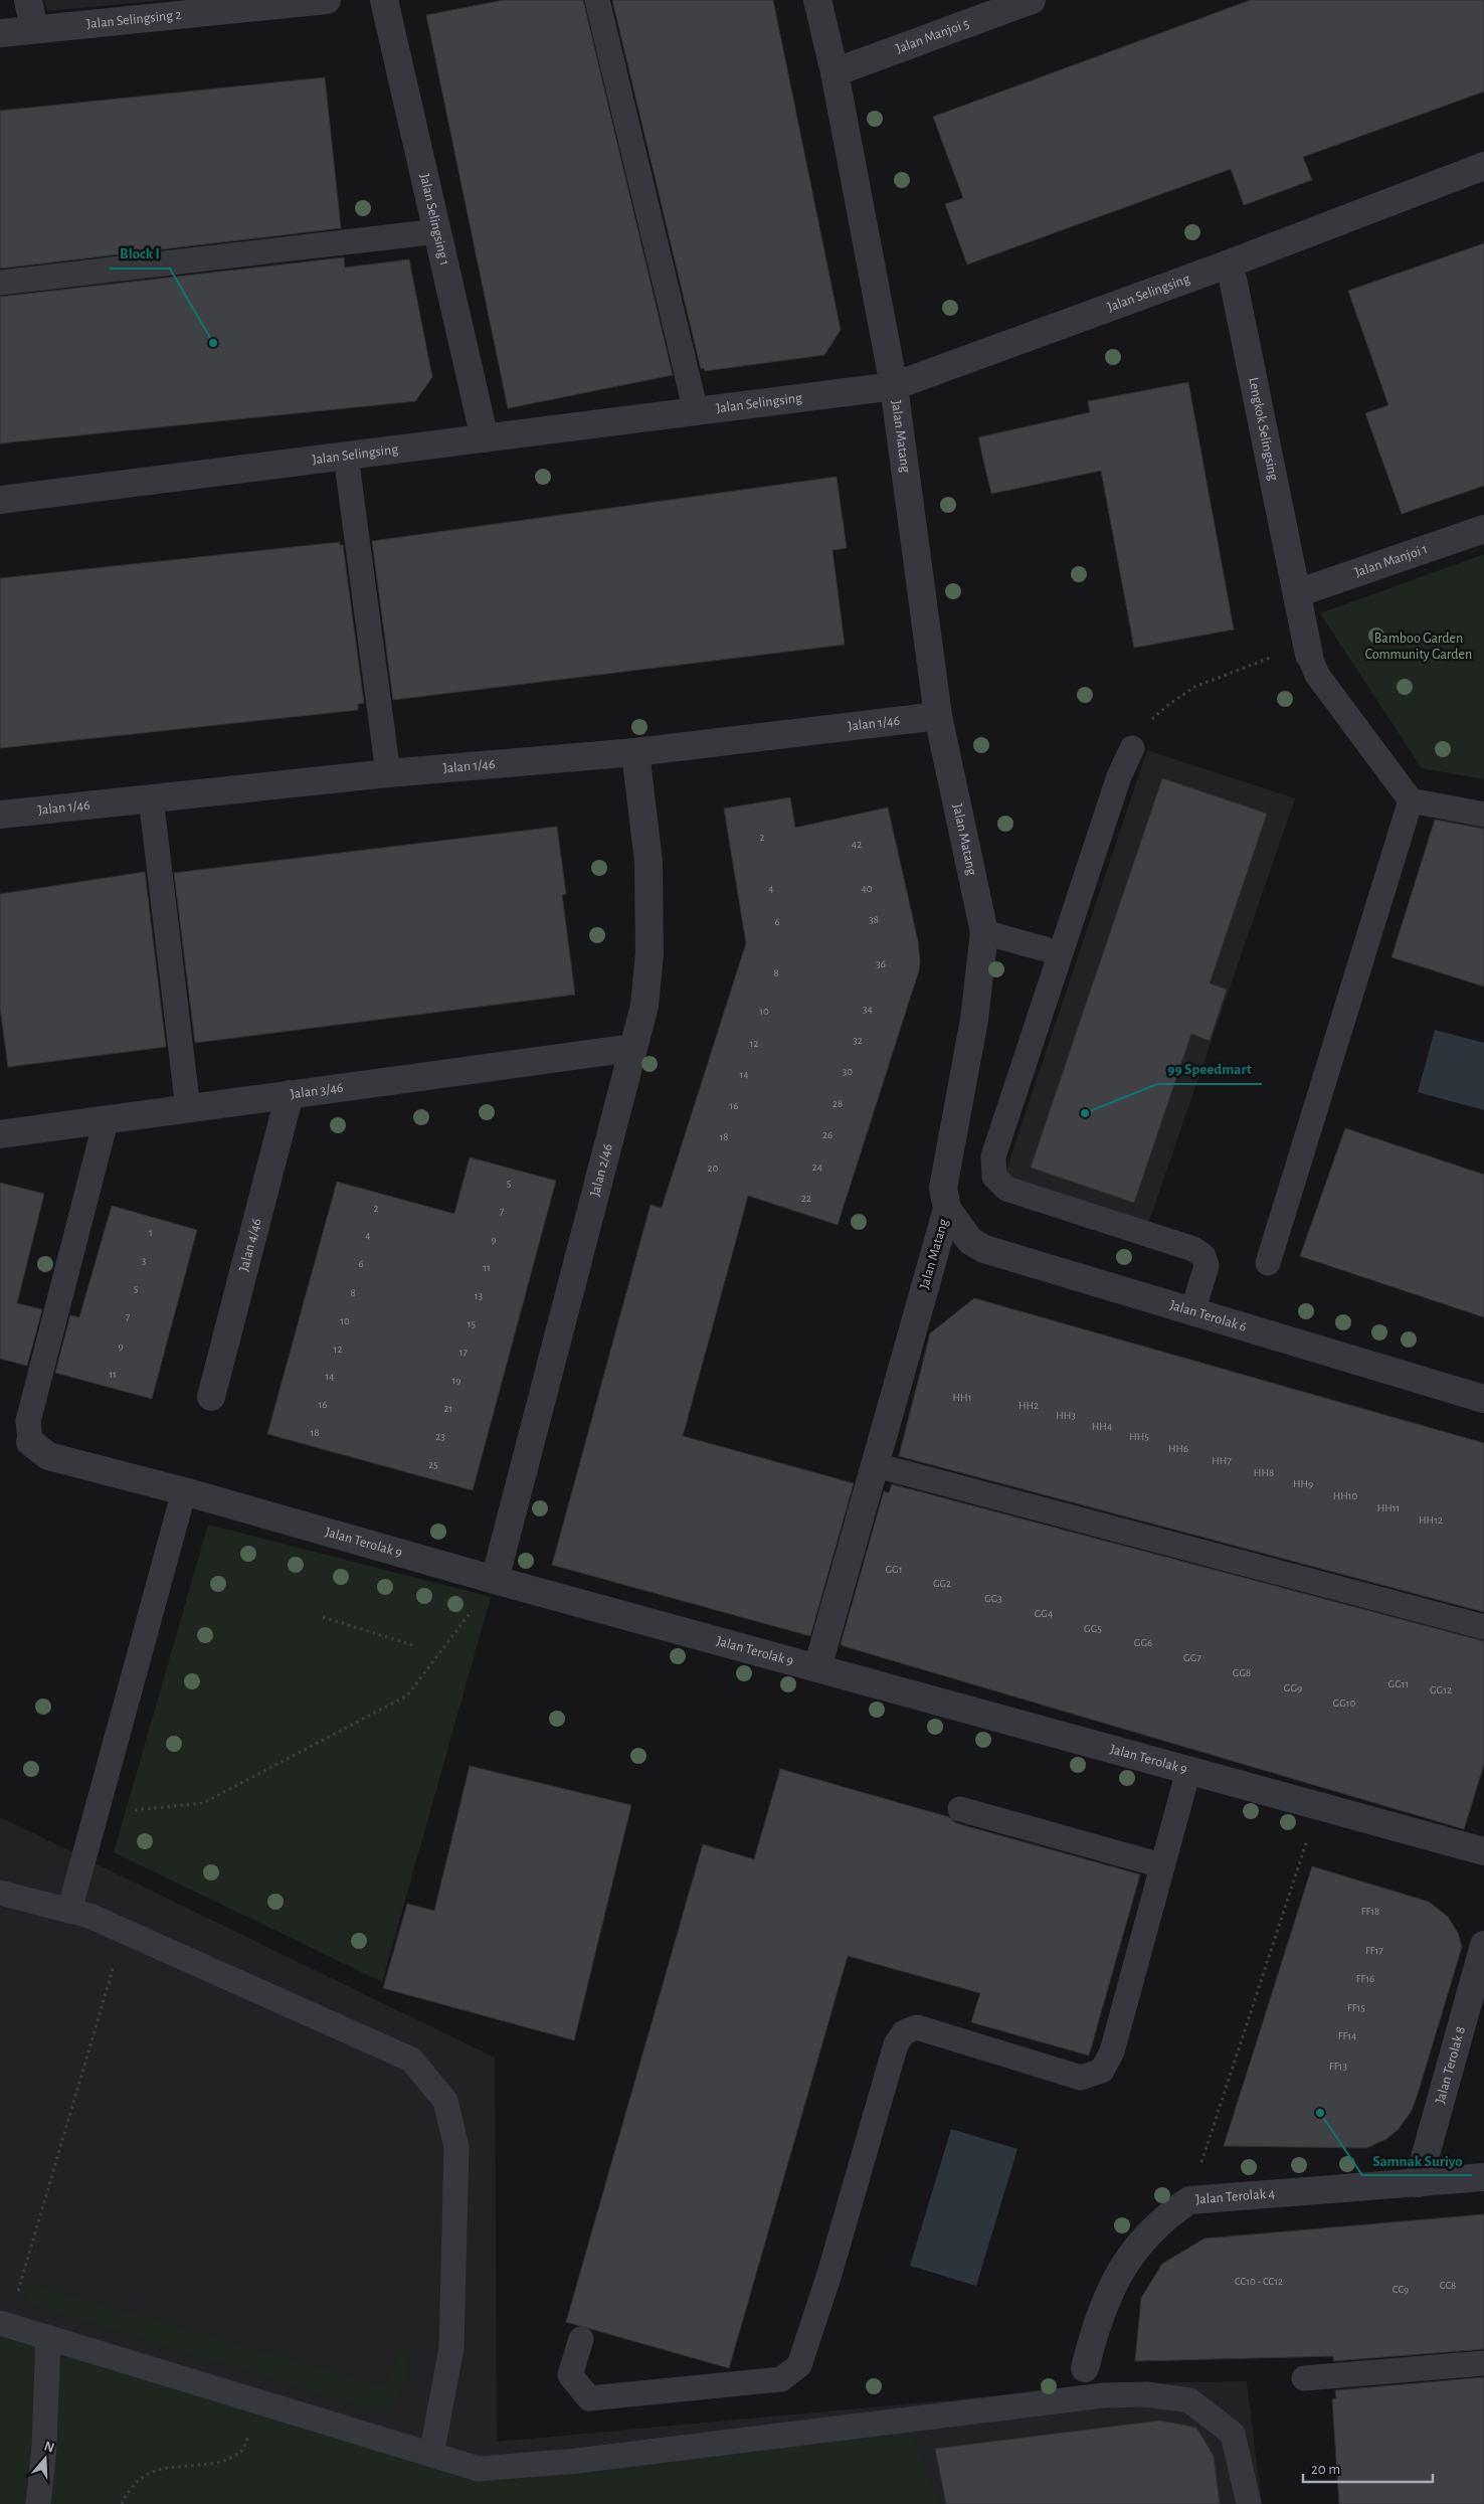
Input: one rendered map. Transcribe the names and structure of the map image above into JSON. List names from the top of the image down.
{
  "streets": {
    "street": [
      "Jalan Selingsing 2",
      "Jalan Manjoi 5",
      "Jalan Selingsing 1",
      "Jalan Selingsing",
      "Lengkok Selingsing",
      "Jalan Matang",
      "Jalan Manjoi 1",
      "Jalan 1/46",
      "Jalan 3/46",
      "Jalan 2/46",
      "Jalan 4/46",
      "Jalan Terolak 6",
      "Jalan Terolak 9",
      "Jalan Terolak 8",
      "Jalan Terolak 4"
    ]
  },
  "crossings": [
    ["Jalan Manjoi 5", "Jalan Matang"],
    ["Jalan Selingsing 1", "Jalan Selingsing"],
    ["Jalan Selingsing", "Lengkok Selingsing"],
    ["Jalan Selingsing", "Jalan Matang"],
    ["Lengkok Selingsing", "Jalan Manjoi 1"],
    ["Jalan Matang", "Jalan 1/46"],
    ["Jalan Matang", "Jalan Terolak 6"],
    ["Jalan Matang", "Jalan Terolak 9"],
    ["Jalan 1/46", "Jalan 2/46"],
    ["Jalan 3/46", "Jalan 2/46"],
    ["Jalan 3/46", "Jalan 4/46"],
    ["Jalan 2/46", "Jalan Terolak 9"],
    ["Jalan Terolak 8", "Jalan Terolak 4"]
  ],
  "parks": ["Bamboo Garden Community Garden"],
  "places": ["Block I", "99 Speedmart", "Samnak Suriyo"],
  "house_numbers": [
    "2",
    "42",
    "4",
    "40",
    "38",
    "6",
    "36",
    "8",
    "34",
    "10",
    "32",
    "12",
    "30",
    "14",
    "28",
    "16",
    "26",
    "18",
    "24",
    "20",
    "5",
    "22",
    "2",
    "7",
    "1",
    "4",
    "9",
    "3",
    "6",
    "11",
    "5",
    "8",
    "13",
    "7",
    "10",
    "15",
    "9",
    "12",
    "17",
    "11",
    "14",
    "19",
    "HH1",
    "16",
    "HH2",
    "21",
    "HH3",
    "HH4",
    "18",
    "23",
    "HH5",
    "HH6",
    "HH7",
    "25",
    "HH8",
    "HH9",
    "HH10",
    "HH11",
    "HH12",
    "GG1",
    "GG2",
    "GG3",
    "GG4",
    "GG5",
    "GG6",
    "GG7",
    "GG8",
    "GG11",
    "GG9",
    "GG12",
    "GG10",
    "FF18",
    "FF17",
    "FF16",
    "FF15",
    "FF14",
    "FF13",
    "CC10 - CC12",
    "CC8",
    "CC9"
  ],
  "scale_bar": "20 m",
  "north": "top"
}
